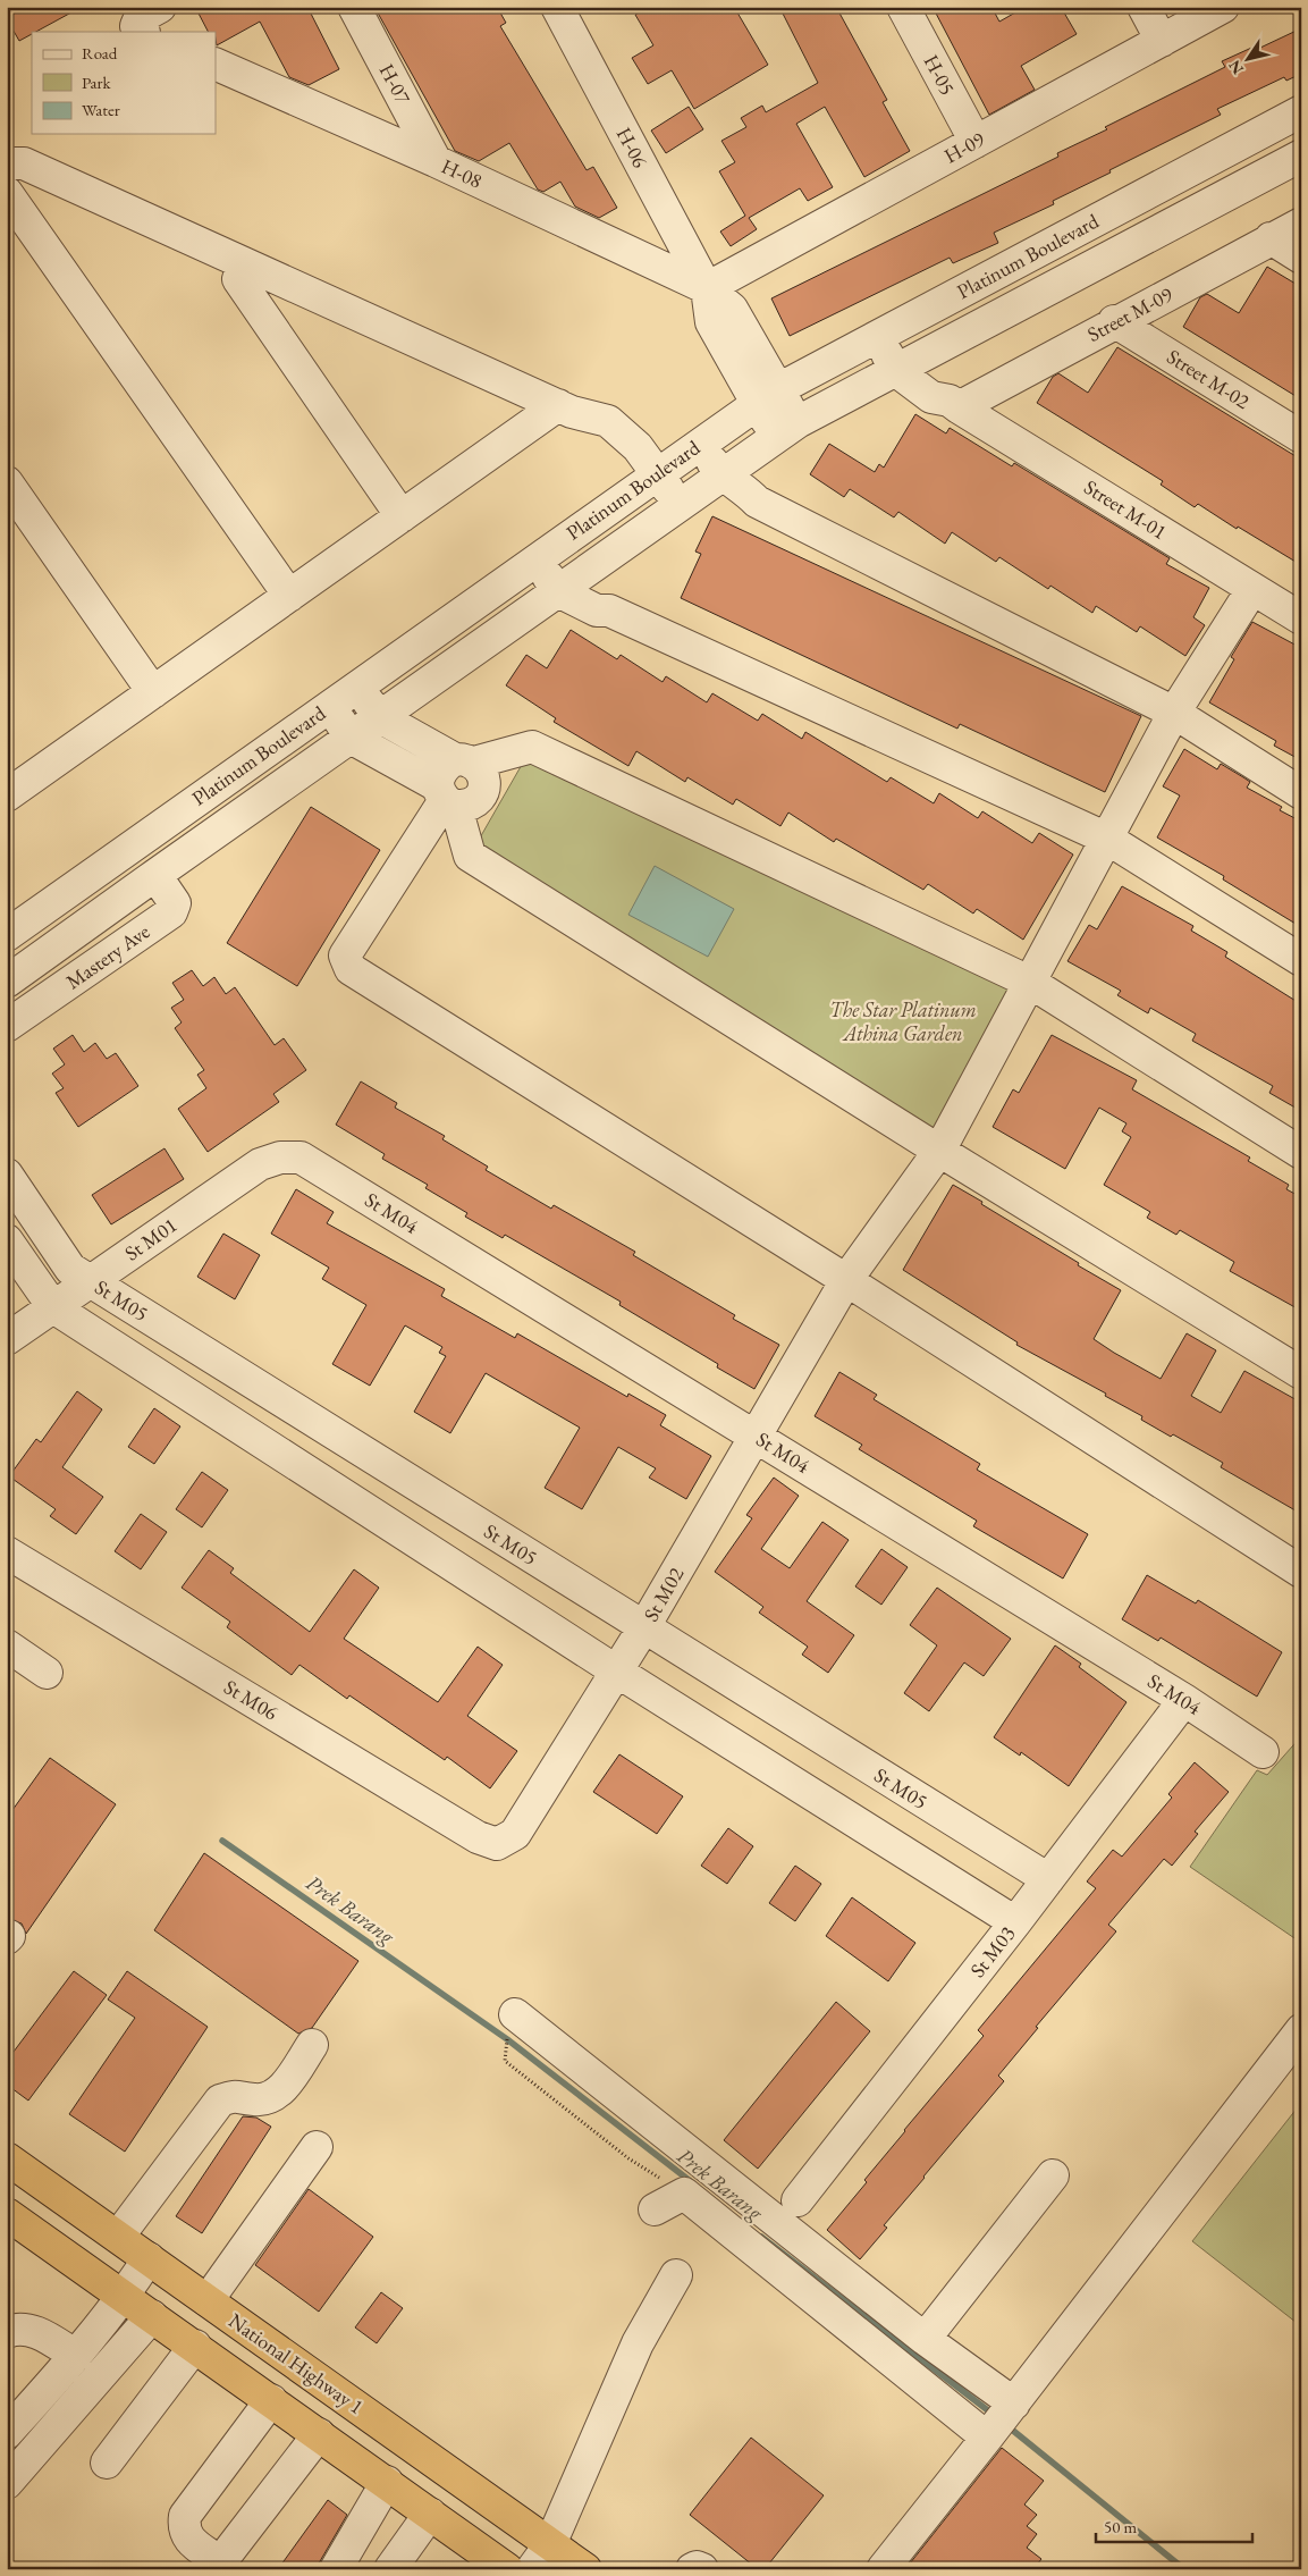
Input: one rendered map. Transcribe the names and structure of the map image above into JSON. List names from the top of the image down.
{
  "streets": {
    "highway": ["National Highway 1"],
    "street": [
      "H-05",
      "H-07",
      "H-06",
      "H-09",
      "H-08",
      "Platinum Boulevard",
      "Street M-09",
      "Street M-02",
      "Street M-01",
      "Mastery Ave",
      "St M04",
      "St M01",
      "St M05",
      "St M02",
      "St M06",
      "St M03"
    ]
  },
  "crossings": [
    ["H-05", "H-09"],
    ["H-07", "H-08"],
    ["H-06", "H-09"],
    ["H-06", "H-08"],
    ["H-09", "H-08"],
    ["Platinum Boulevard", "Street M-01"],
    ["Platinum Boulevard", "Mastery Ave"],
    ["Street M-09", "Street M-02"],
    ["Street M-09", "Street M-01"],
    ["Street M-01", "St M02"],
    ["St M04", "St M01"],
    ["St M04", "St M02"],
    ["St M04", "St M03"],
    ["St M01", "St M05"],
    ["St M05", "St M02"],
    ["St M05", "St M03"],
    ["St M02", "St M06"]
  ],
  "water": ["Prek Barang"],
  "parks": ["The Star Platinum Athina Garden"],
  "legend": ["Road", "Park", "Water"],
  "scale_bar": "50 m",
  "north": "bottom left"
}
